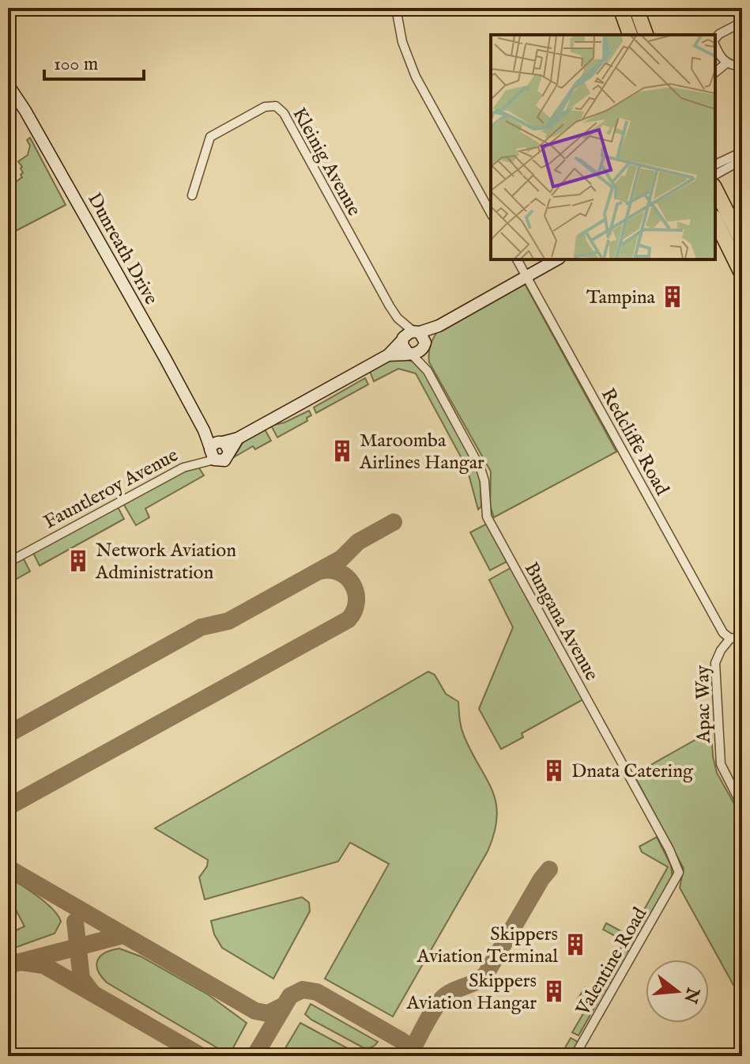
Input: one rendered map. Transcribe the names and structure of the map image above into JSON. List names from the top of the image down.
{
  "streets": {
    "main road": ["Dunreath Drive"],
    "street": [
      "Kleinig Avenue",
      "Redcliffe Road",
      "Fauntleroy Avenue",
      "Bungana Avenue",
      "Apac Way",
      "Valentine Road"
    ]
  },
  "crossings": [
    ["Kleinig Avenue", "Bungana Avenue"],
    ["Dunreath Drive", "Fauntleroy Avenue"],
    ["Redcliffe Road", "Apac Way"],
    ["Bungana Avenue", "Valentine Road"]
  ],
  "places": {
    "building": [
      "Tampina",
      "Maroomba Airlines Hangar",
      "Network Aviation Administration",
      "Dnata Catering",
      "Skippers Aviation Terminal",
      "Skippers Aviation Hangar"
    ]
  },
  "scale_bar": "100 m",
  "north": "right"
}
